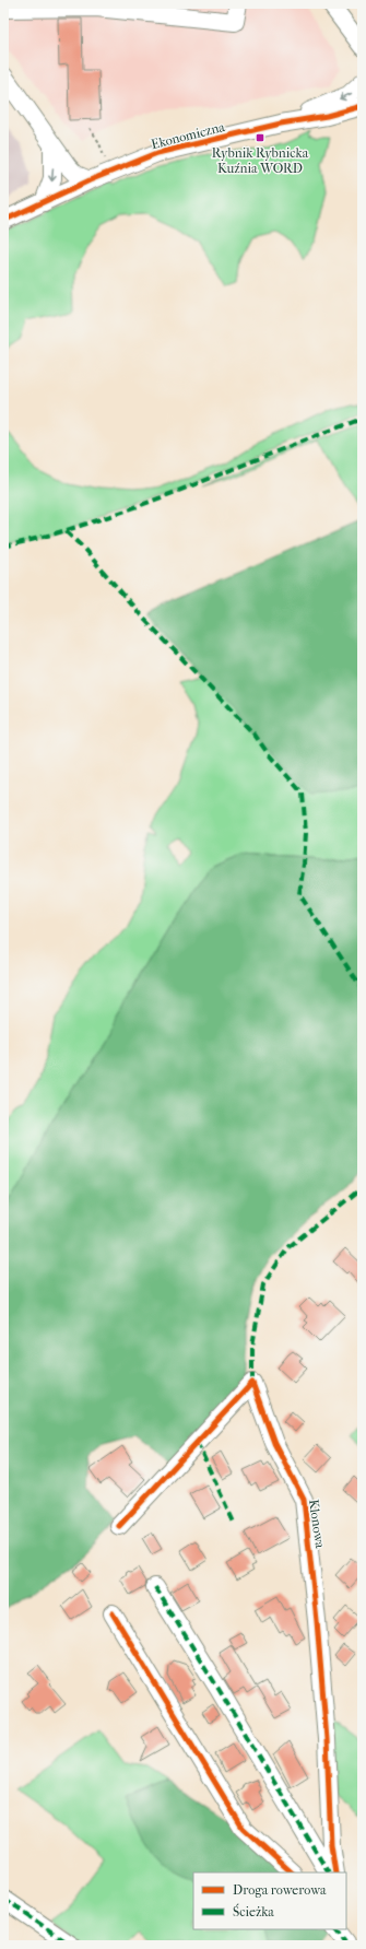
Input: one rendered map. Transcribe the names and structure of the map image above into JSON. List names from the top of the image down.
{
  "streets": {
    "street": ["Ekonomiczna", "Klonowa"]
  },
  "places": {
    "transit": ["Rybnik Rybnicka Kuźnia WORD"]
  },
  "legend": ["Droga rowerowa", "Ścieżka"]
}
